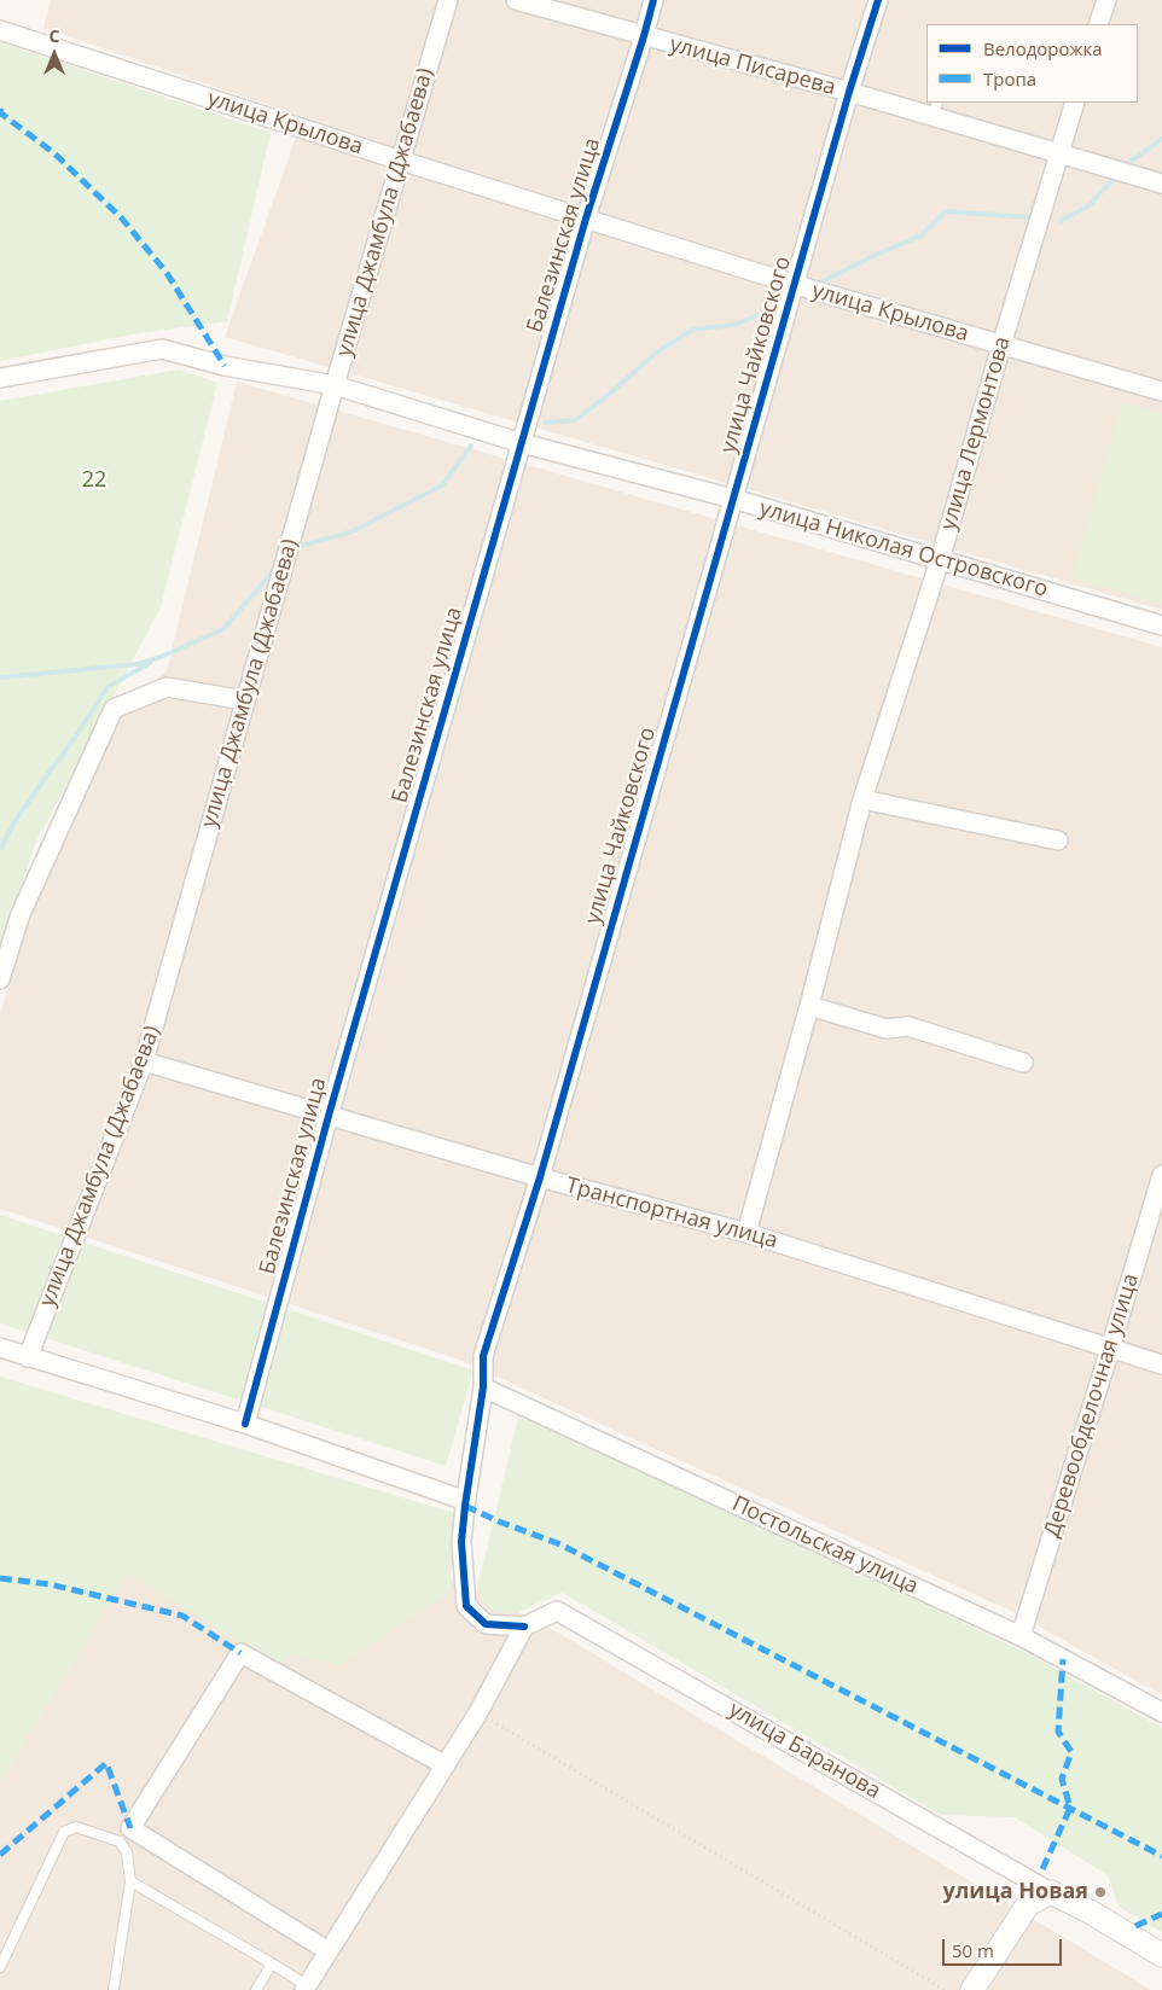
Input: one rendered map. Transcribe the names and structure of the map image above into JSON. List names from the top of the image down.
{
  "streets": {
    "street": [
      "улица Писарева",
      "улица Крылова",
      "улица Джамбула (Джабаева)",
      "Балезинская улица",
      "улица Чайковского",
      "улица Лермонтова",
      "улица Николая Островского",
      "Транспортная улица",
      "Деревообделочная улица",
      "Постольская улица",
      "улица Баранова"
    ]
  },
  "crossings": [
    ["улица Писарева", "Балезинская улица"],
    ["улица Писарева", "улица Чайковского"],
    ["улица Писарева", "улица Лермонтова"],
    ["улица Крылова", "улица Джамбула (Джабаева)"],
    ["улица Крылова", "Балезинская улица"],
    ["улица Крылова", "улица Чайковского"],
    ["улица Крылова", "улица Лермонтова"],
    ["улица Джамбула (Джабаева)", "улица Николая Островского"],
    ["улица Джамбула (Джабаева)", "Транспортная улица"],
    ["Балезинская улица", "улица Николая Островского"],
    ["Балезинская улица", "Транспортная улица"],
    ["улица Чайковского", "улица Николая Островского"],
    ["улица Чайковского", "Транспортная улица"],
    ["улица Чайковского", "Постольская улица"],
    ["улица Чайковского", "улица Баранова"],
    ["улица Лермонтова", "улица Николая Островского"],
    ["улица Лермонтова", "Транспортная улица"],
    ["Транспортная улица", "Деревообделочная улица"],
    ["Деревообделочная улица", "Постольская улица"]
  ],
  "parks": ["22"],
  "places": ["улица Новая"],
  "legend": ["Велодорожка", "Тропа"],
  "scale_bar": "50 m",
  "north": "top"
}
